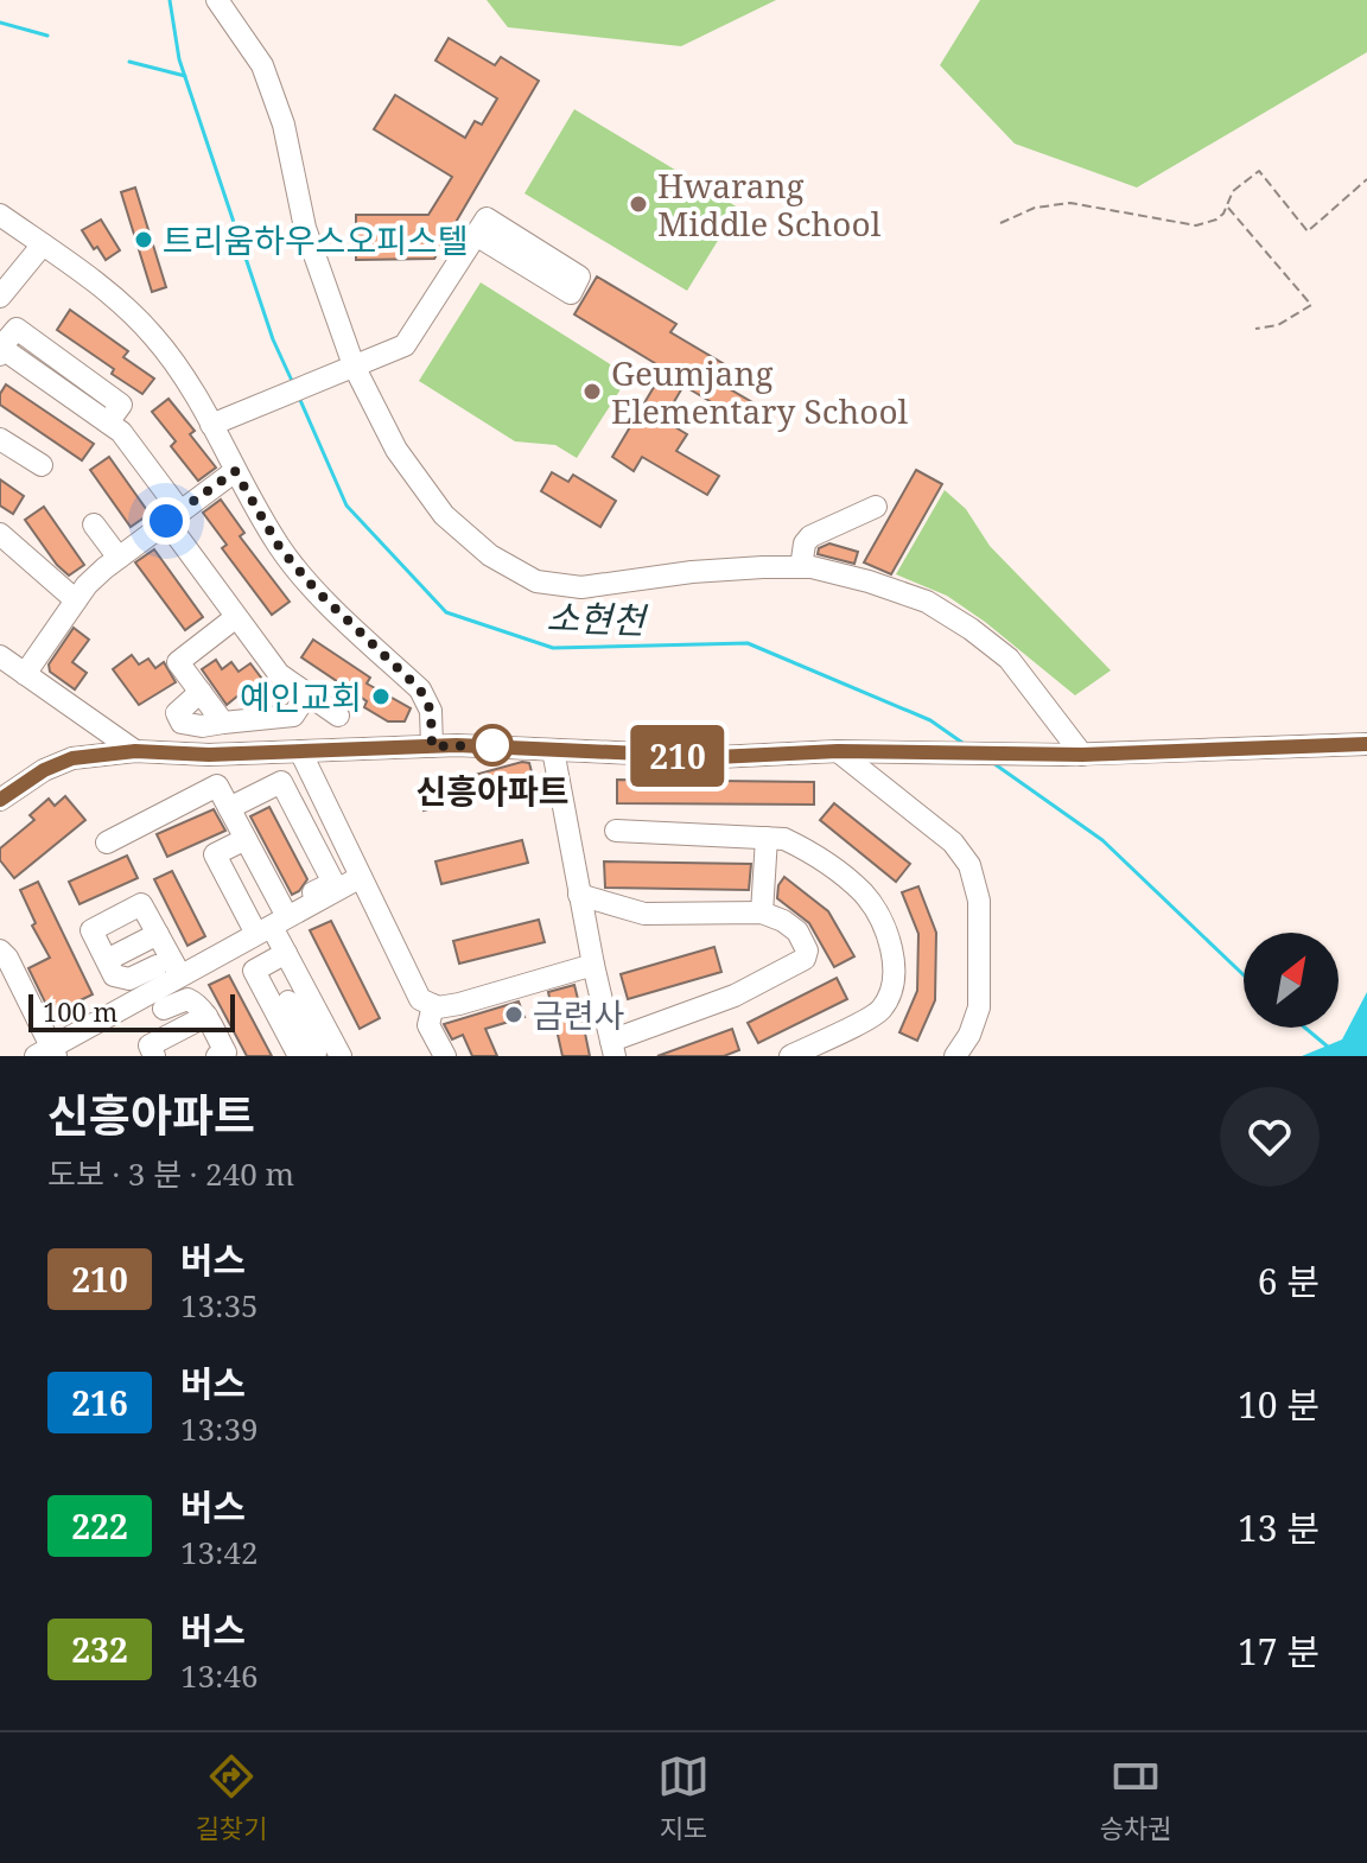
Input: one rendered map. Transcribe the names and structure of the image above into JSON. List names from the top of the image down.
{
  "water": ["소현천"],
  "places": [
    "Hwarang Middle School",
    "트리움하우스오피스텔",
    "Geumjang Elementary School",
    "예인교회",
    "신흥아파트",
    "금련사"
  ],
  "lines": ["bus line 210"],
  "scale_bar": "100 m",
  "north": "top right",
  "page": {
    "on_map": "210",
    "scale": "100 m",
    "heading": ["신흥아파트", "도보 · 3 분 · 240 m"],
    "list": [
      {
        "mark": "210",
        "name": "버스",
        "note": "13:35",
        "value": "6 분"
      },
      {
        "mark": "216",
        "name": "버스",
        "note": "13:39",
        "value": "10 분"
      },
      {
        "mark": "222",
        "name": "버스",
        "note": "13:42",
        "value": "13 분"
      },
      {
        "mark": "232",
        "name": "버스",
        "note": "13:46",
        "value": "17 분"
      }
    ],
    "tabs": ["길찾기", "지도", "승차권"]
  }
}
